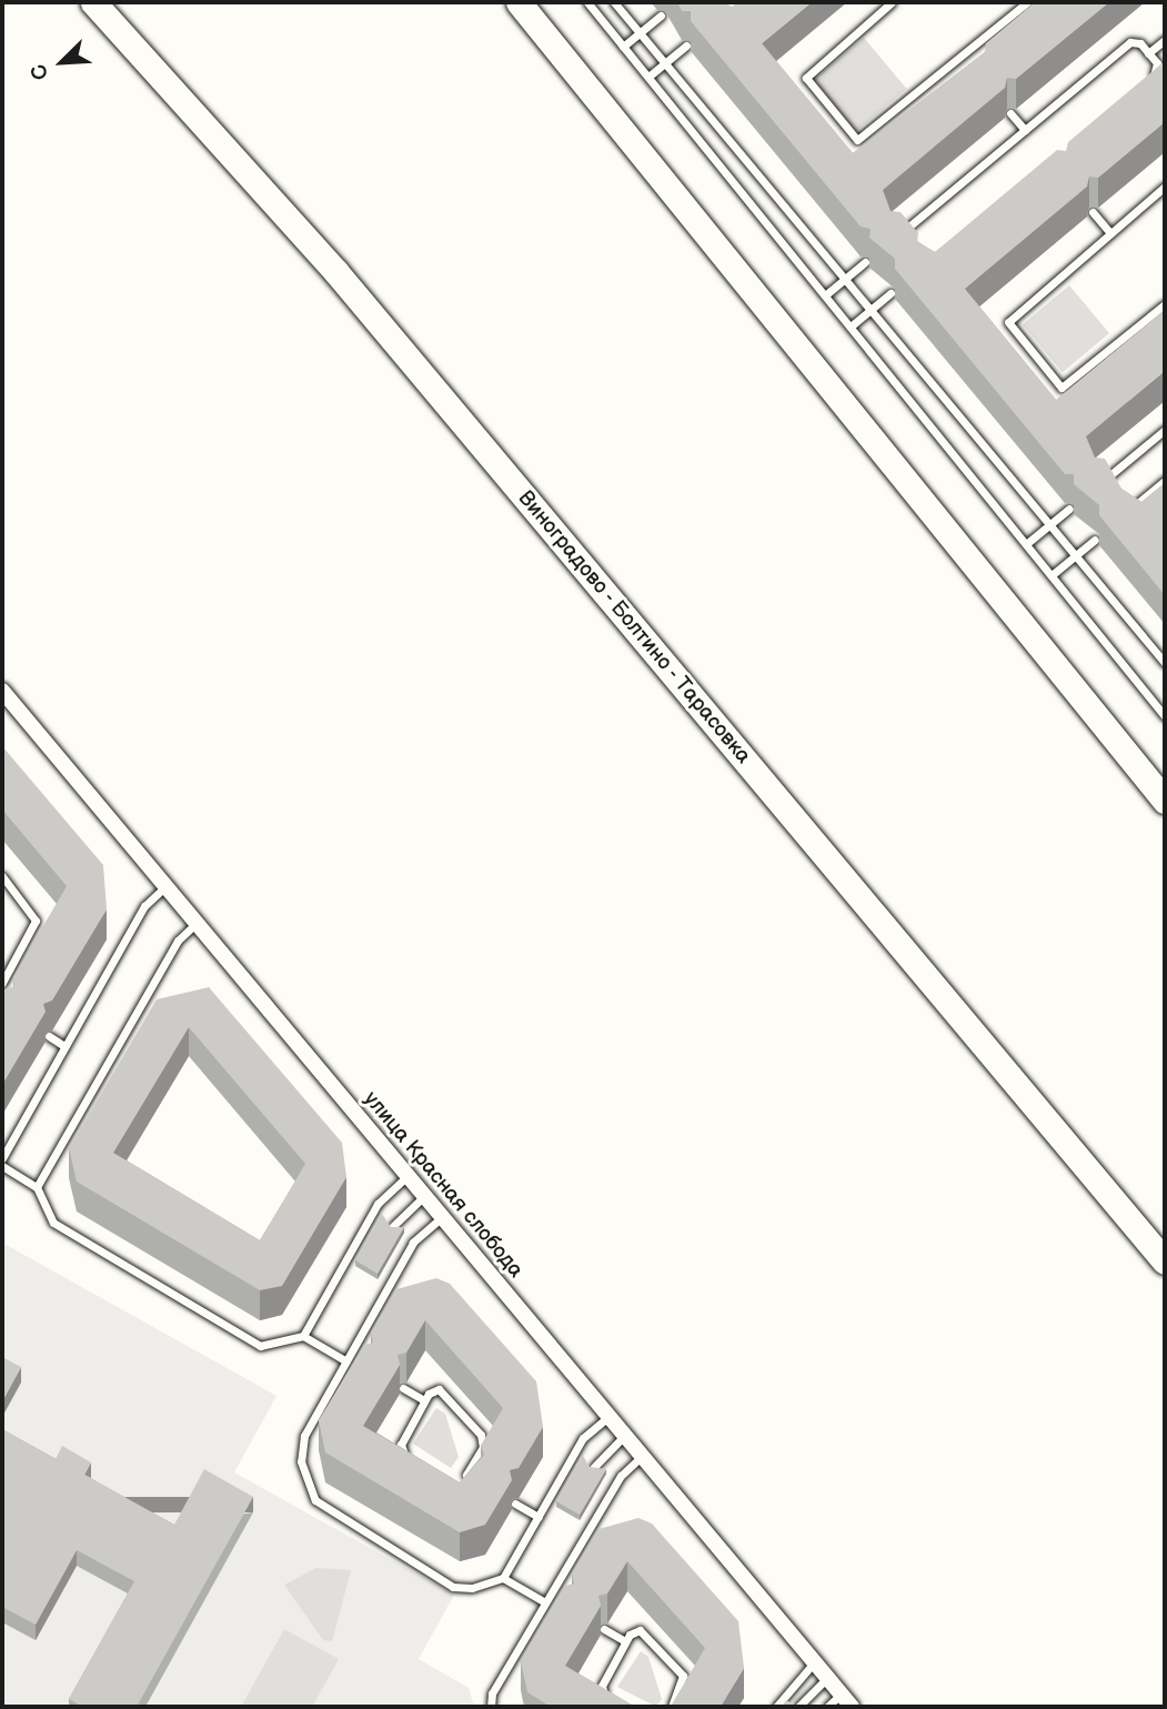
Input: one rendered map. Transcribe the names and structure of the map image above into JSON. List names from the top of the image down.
{
  "streets": {
    "main road": ["Виноградово - Болтино - Тарасовка"],
    "street": ["улица Красная слобода"]
  },
  "north": "bottom left"
}
